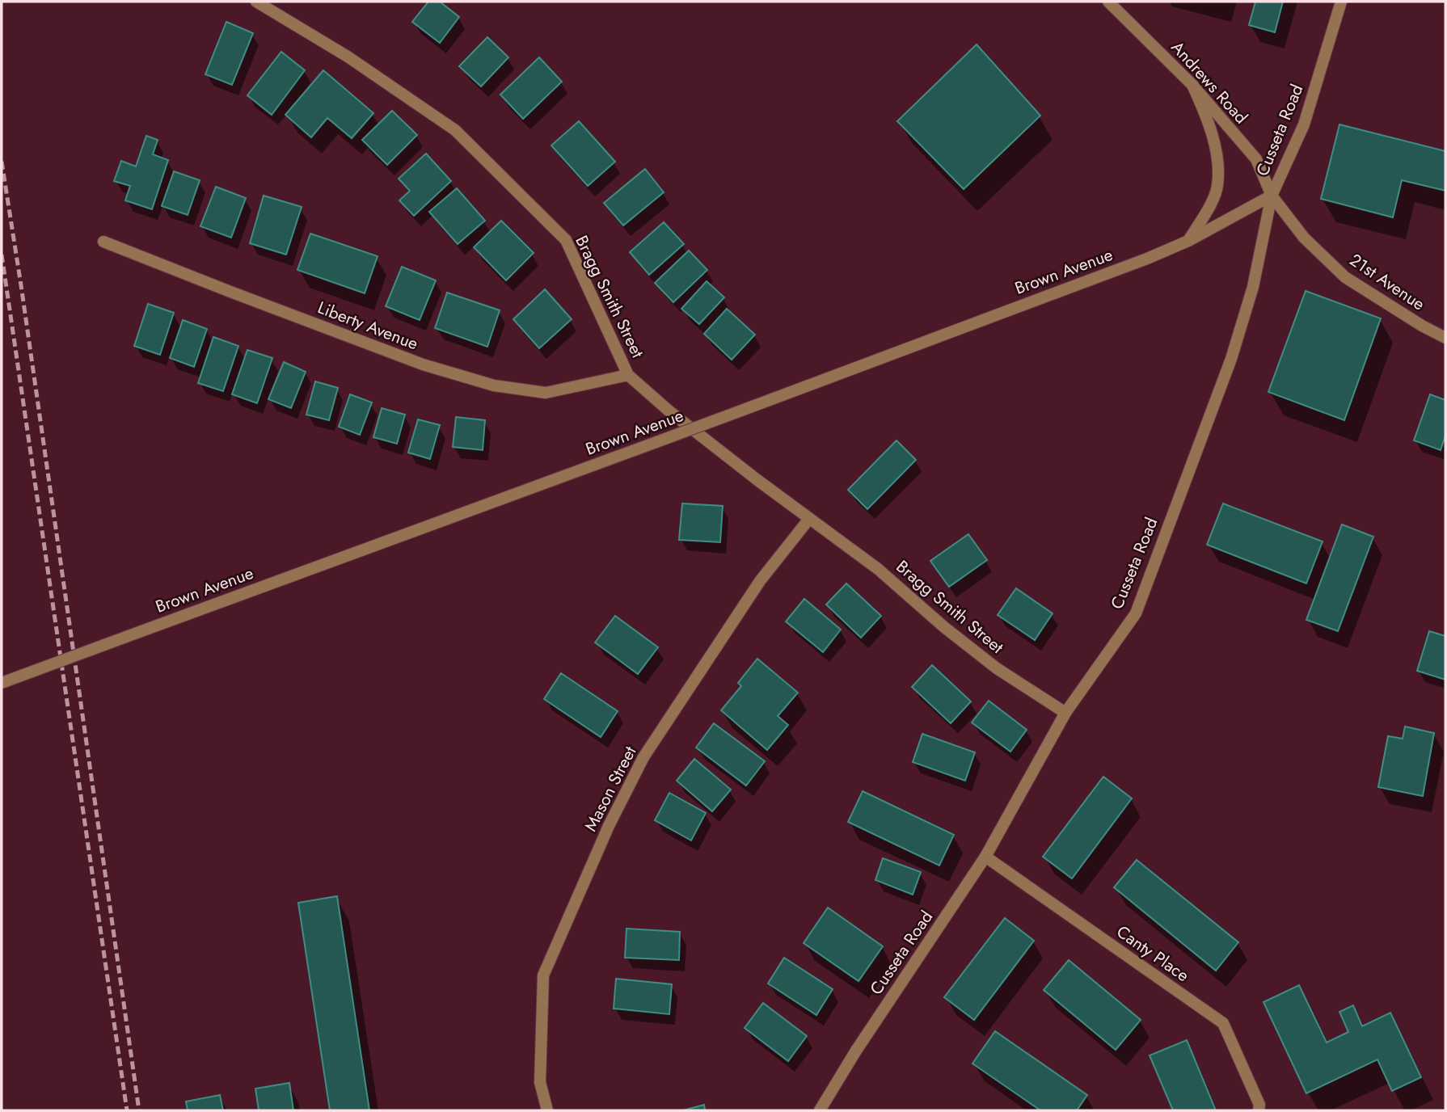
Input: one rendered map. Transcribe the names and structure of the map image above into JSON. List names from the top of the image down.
{
  "streets": {
    "street": [
      "Andrews Road",
      "Cusseta Road",
      "Brown Avenue",
      "21st Avenue",
      "Bragg Smith Street",
      "Liberty Avenue",
      "Mason Street",
      "Canty Place"
    ]
  },
  "crossings": [
    ["Andrews Road", "Cusseta Road"],
    ["Andrews Road", "Brown Avenue"],
    ["Andrews Road", "21st Avenue"],
    ["Cusseta Road", "Brown Avenue"],
    ["Cusseta Road", "21st Avenue"],
    ["Cusseta Road", "Bragg Smith Street"],
    ["Cusseta Road", "Canty Place"],
    ["Brown Avenue", "21st Avenue"],
    ["Bragg Smith Street", "Liberty Avenue"],
    ["Bragg Smith Street", "Mason Street"]
  ]
}
